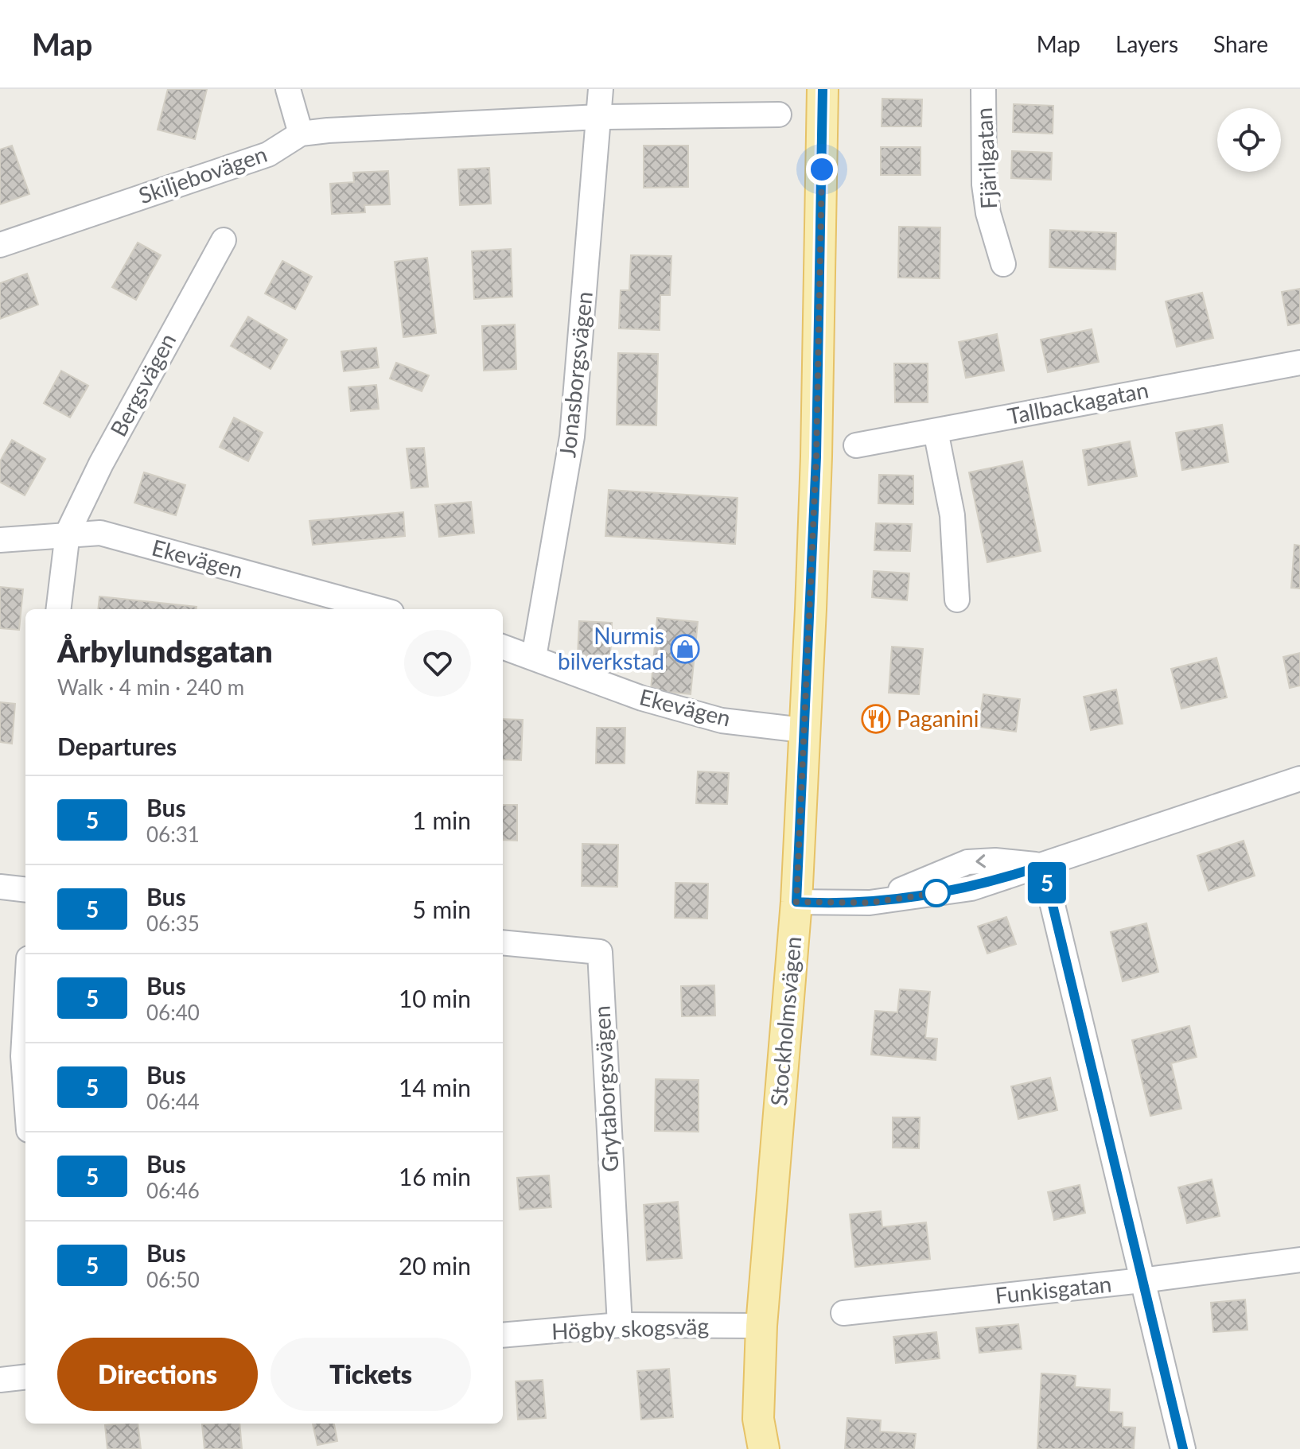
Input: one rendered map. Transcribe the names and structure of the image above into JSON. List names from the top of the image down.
{
  "streets": {
    "main road": ["Stockholmsvägen"],
    "street": [
      "Fjärilgatan",
      "Skiljebovägen",
      "Jonasborgsvägen",
      "Bergsvägen",
      "Tallbackagatan",
      "Ekevägen",
      "Grytaborgsvägen",
      "Funkisgatan",
      "Högby skogsväg"
    ]
  },
  "crossings": [
    ["Skiljebovägen", "Jonasborgsvägen"],
    ["Jonasborgsvägen", "Ekevägen"],
    ["Bergsvägen", "Ekevägen"],
    ["Ekevägen", "Stockholmsvägen"],
    ["Stockholmsvägen", "Högby skogsväg"],
    ["Grytaborgsvägen", "Högby skogsväg"]
  ],
  "places": {
    "shop": ["Nurmis bilverkstad"],
    "restaurant": ["Paganini"]
  },
  "lines": ["bus line 5"],
  "page": {
    "header": "Map",
    "nav": ["Map", "Layers", "Share"],
    "on_map": "5",
    "heading": [
      ["Årbylundsgatan", "Walk · 4 min · 240 m"],
      "Departures"
    ],
    "list": [
      {
        "mark": "5",
        "name": "Bus",
        "note": "06:31",
        "value": "1 min"
      },
      {
        "mark": "5",
        "name": "Bus",
        "note": "06:35",
        "value": "5 min"
      },
      {
        "mark": "5",
        "name": "Bus",
        "note": "06:40",
        "value": "10 min"
      },
      {
        "mark": "5",
        "name": "Bus",
        "note": "06:44",
        "value": "14 min"
      },
      {
        "mark": "5",
        "name": "Bus",
        "note": "06:46",
        "value": "16 min"
      },
      {
        "mark": "5",
        "name": "Bus",
        "note": "06:50",
        "value": "20 min"
      }
    ],
    "buttons": ["Directions", "Tickets"]
  }
}
